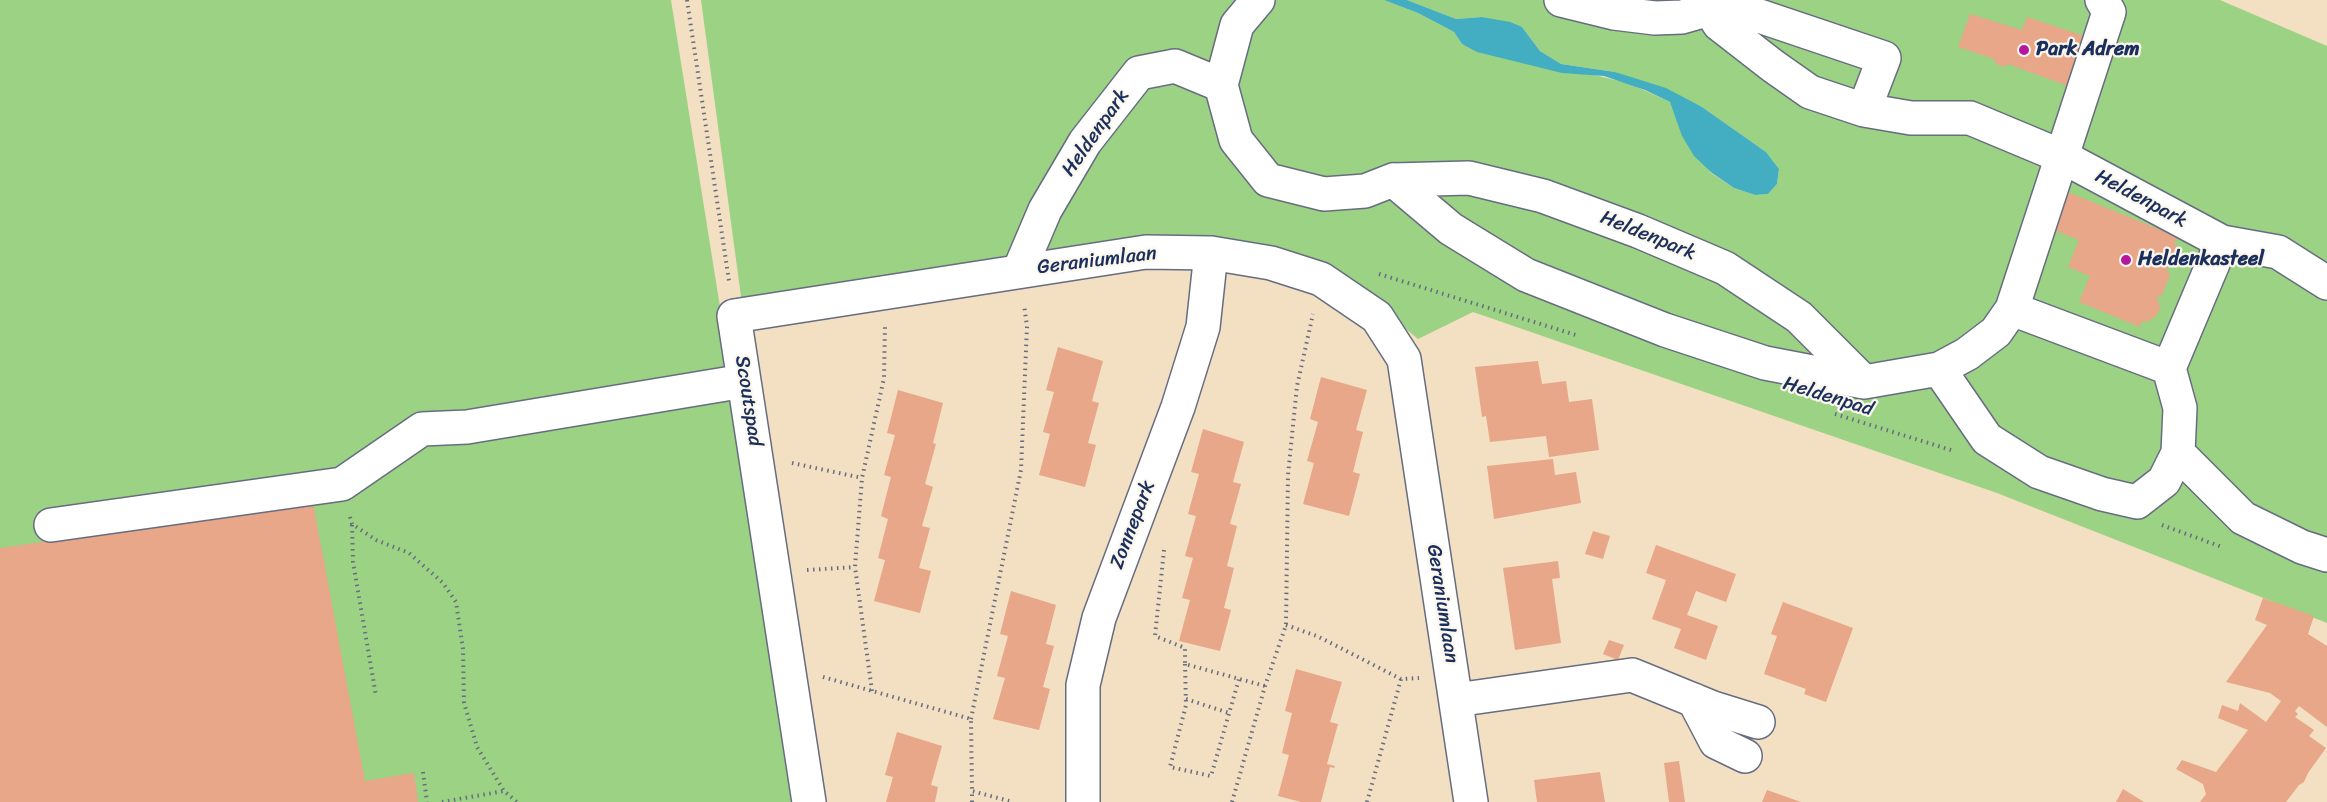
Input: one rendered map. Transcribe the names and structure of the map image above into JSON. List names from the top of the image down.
{
  "streets": {
    "street": [
      "Heldenpark",
      "Geraniumlaan",
      "Scoutspad",
      "Zonnepark"
    ],
    "path": ["Heldenpad"]
  },
  "crossings": [
    ["Heldenpark", "Geraniumlaan"],
    ["Geraniumlaan", "Scoutspad"],
    ["Geraniumlaan", "Zonnepark"]
  ],
  "places": ["Park Adrem", "Heldenkasteel"]
}
